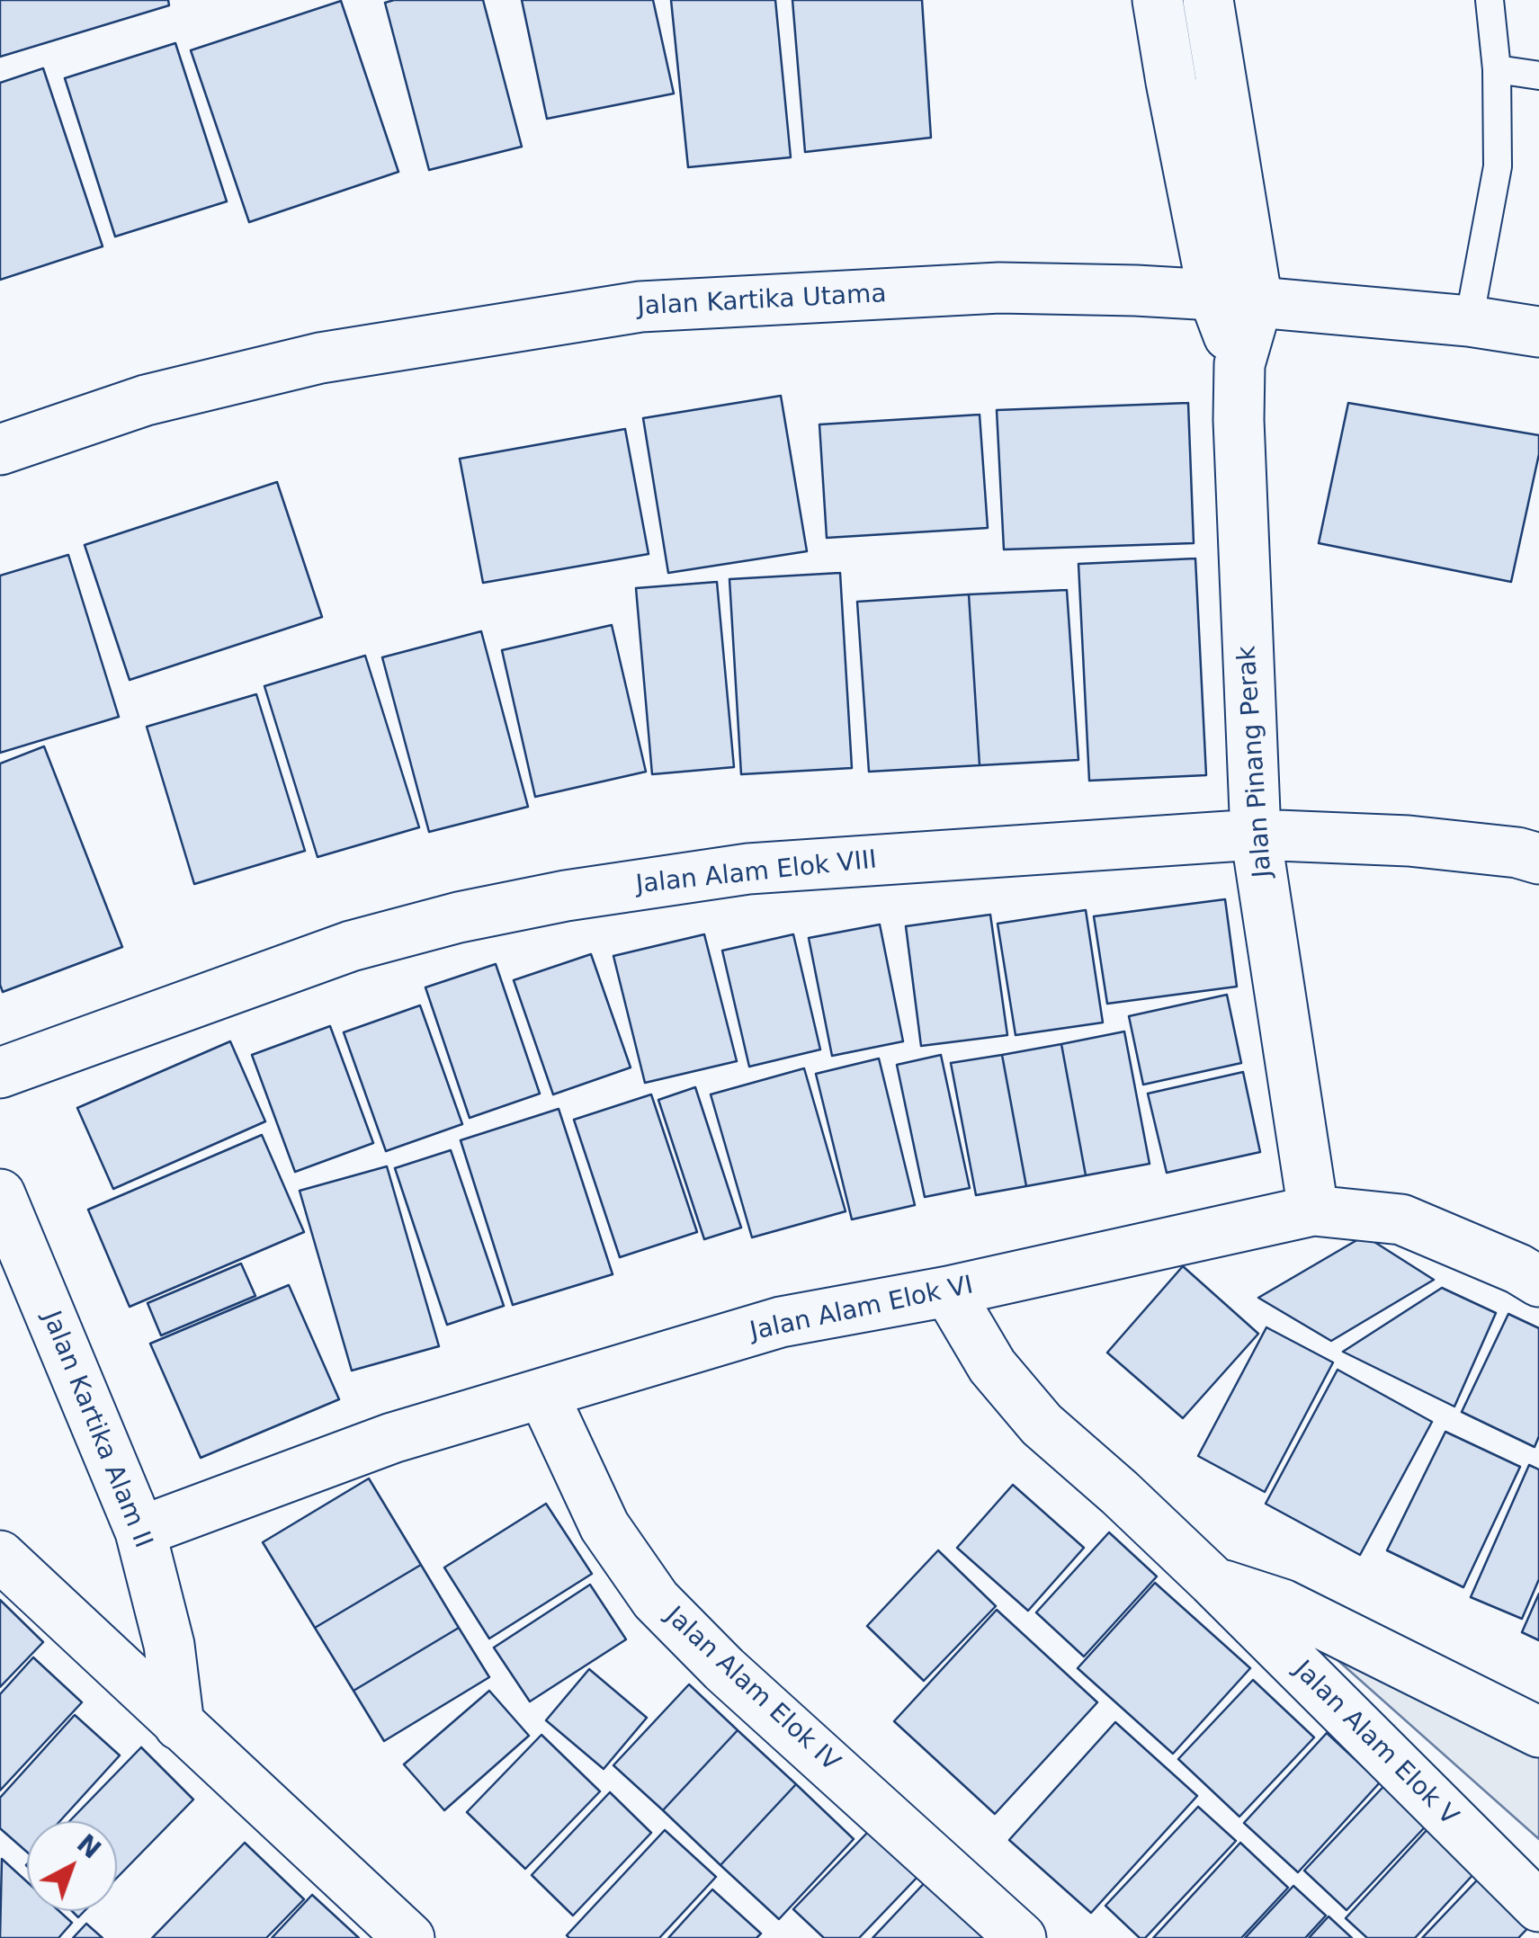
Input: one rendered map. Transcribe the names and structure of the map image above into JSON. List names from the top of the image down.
{
  "streets": {
    "street": [
      "Jalan Kartika Utama",
      "Jalan Pinang Perak",
      "Jalan Alam Elok VIII",
      "Jalan Alam Elok VI",
      "Jalan Kartika Alam II",
      "Jalan Alam Elok IV",
      "Jalan Alam Elok V"
    ]
  },
  "crossings": [
    ["Jalan Kartika Utama", "Jalan Pinang Perak"],
    ["Jalan Pinang Perak", "Jalan Alam Elok VIII"],
    ["Jalan Pinang Perak", "Jalan Alam Elok VI"],
    ["Jalan Alam Elok VI", "Jalan Kartika Alam II"],
    ["Jalan Alam Elok VI", "Jalan Alam Elok IV"],
    ["Jalan Alam Elok VI", "Jalan Alam Elok V"]
  ],
  "north": "top right"
}
